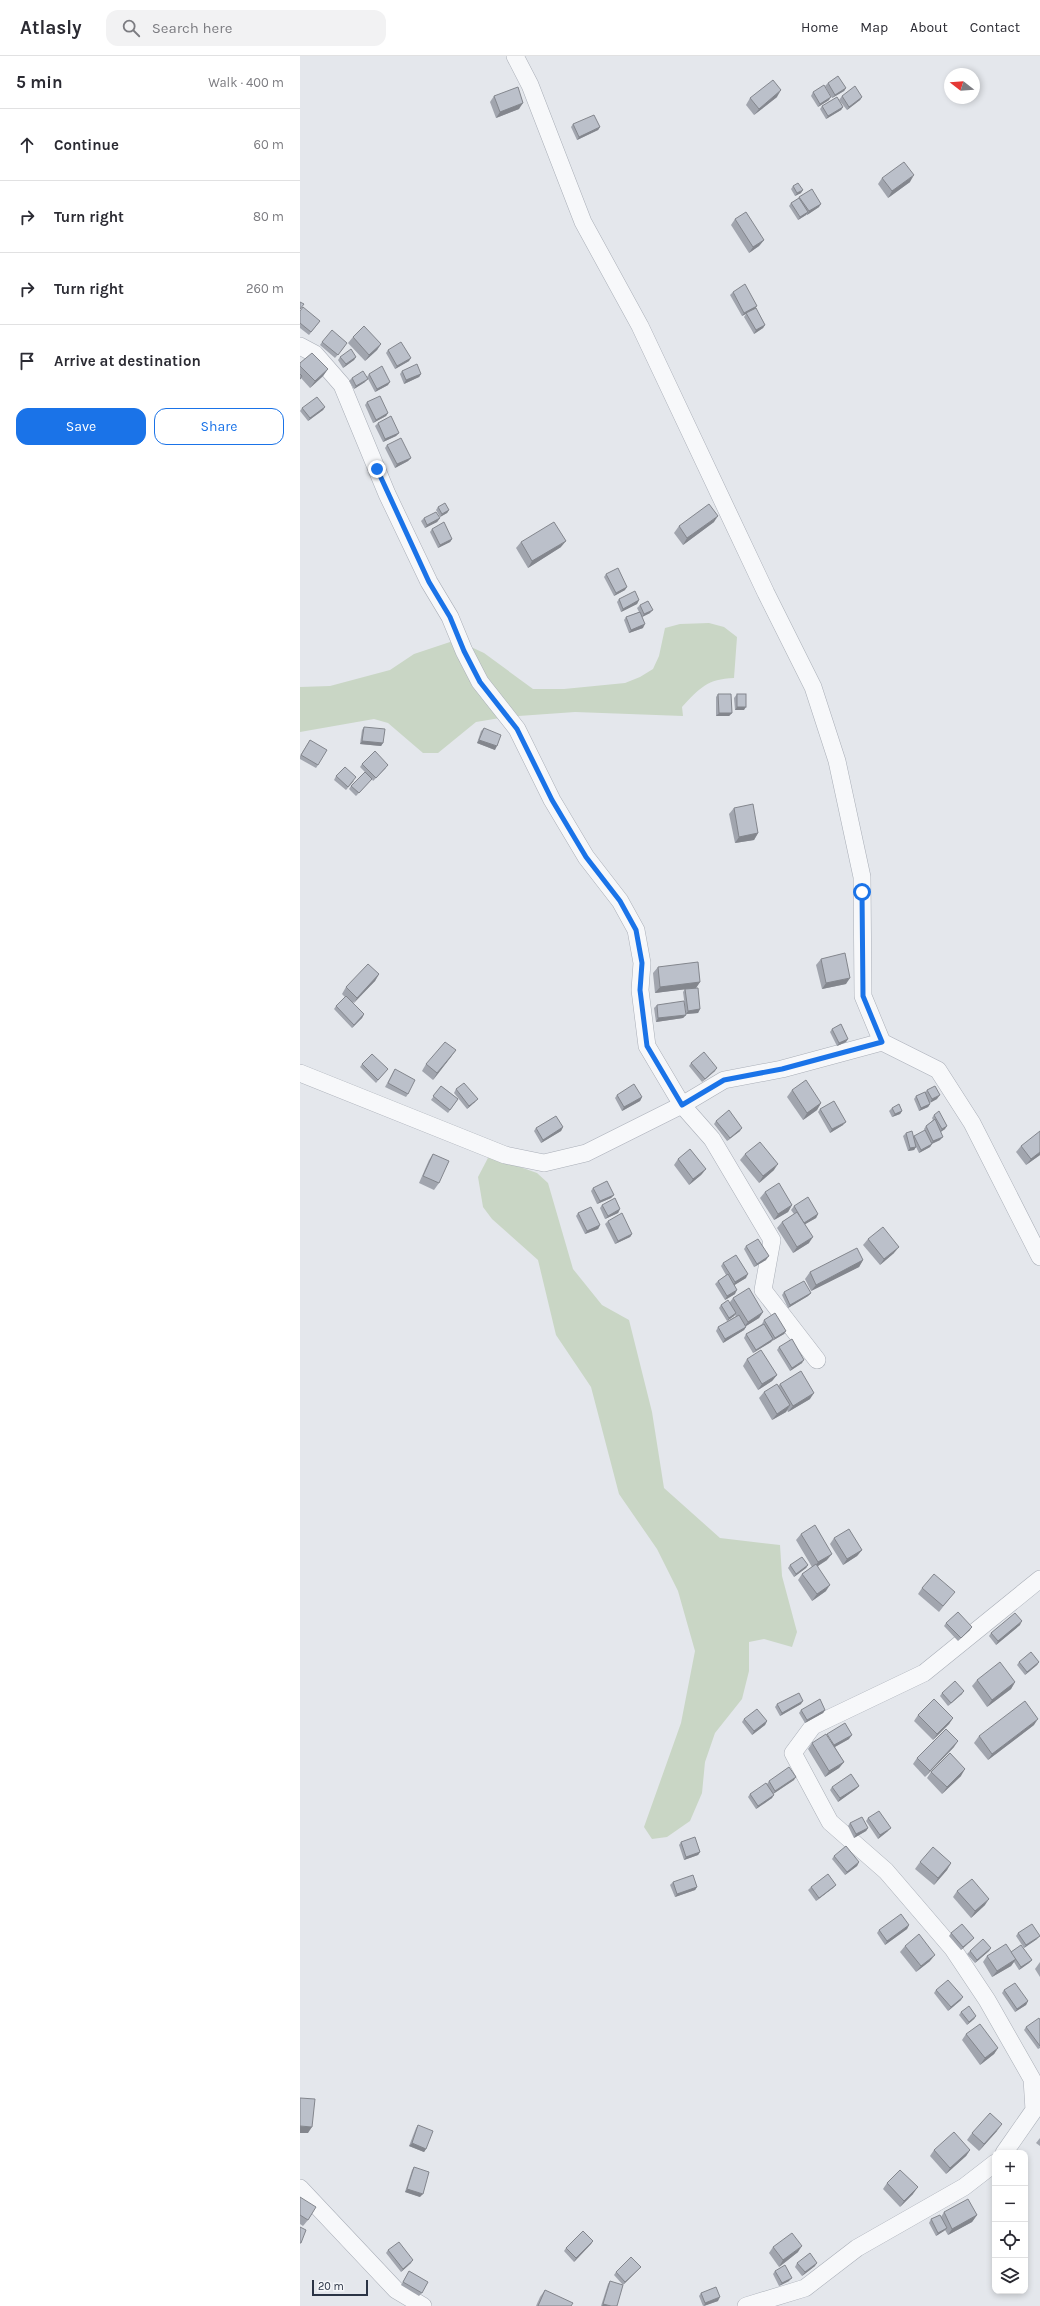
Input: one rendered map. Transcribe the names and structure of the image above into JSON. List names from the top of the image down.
{
  "scale_bar": "20 m",
  "north": "left",
  "page": {
    "header": "Atlasly",
    "search": "Search here",
    "nav": [
      "Home",
      "Map",
      "About",
      "Contact"
    ],
    "heading": ["5 min", "Walk · 400 m"],
    "list": [
      ["Continue", "60 m"],
      ["Turn right", "80 m"],
      ["Turn right", "260 m"],
      "Arrive at destination"
    ],
    "buttons": ["Save", "Share"],
    "map_buttons": ["+", "−"],
    "scale": "20 m"
  }
}
